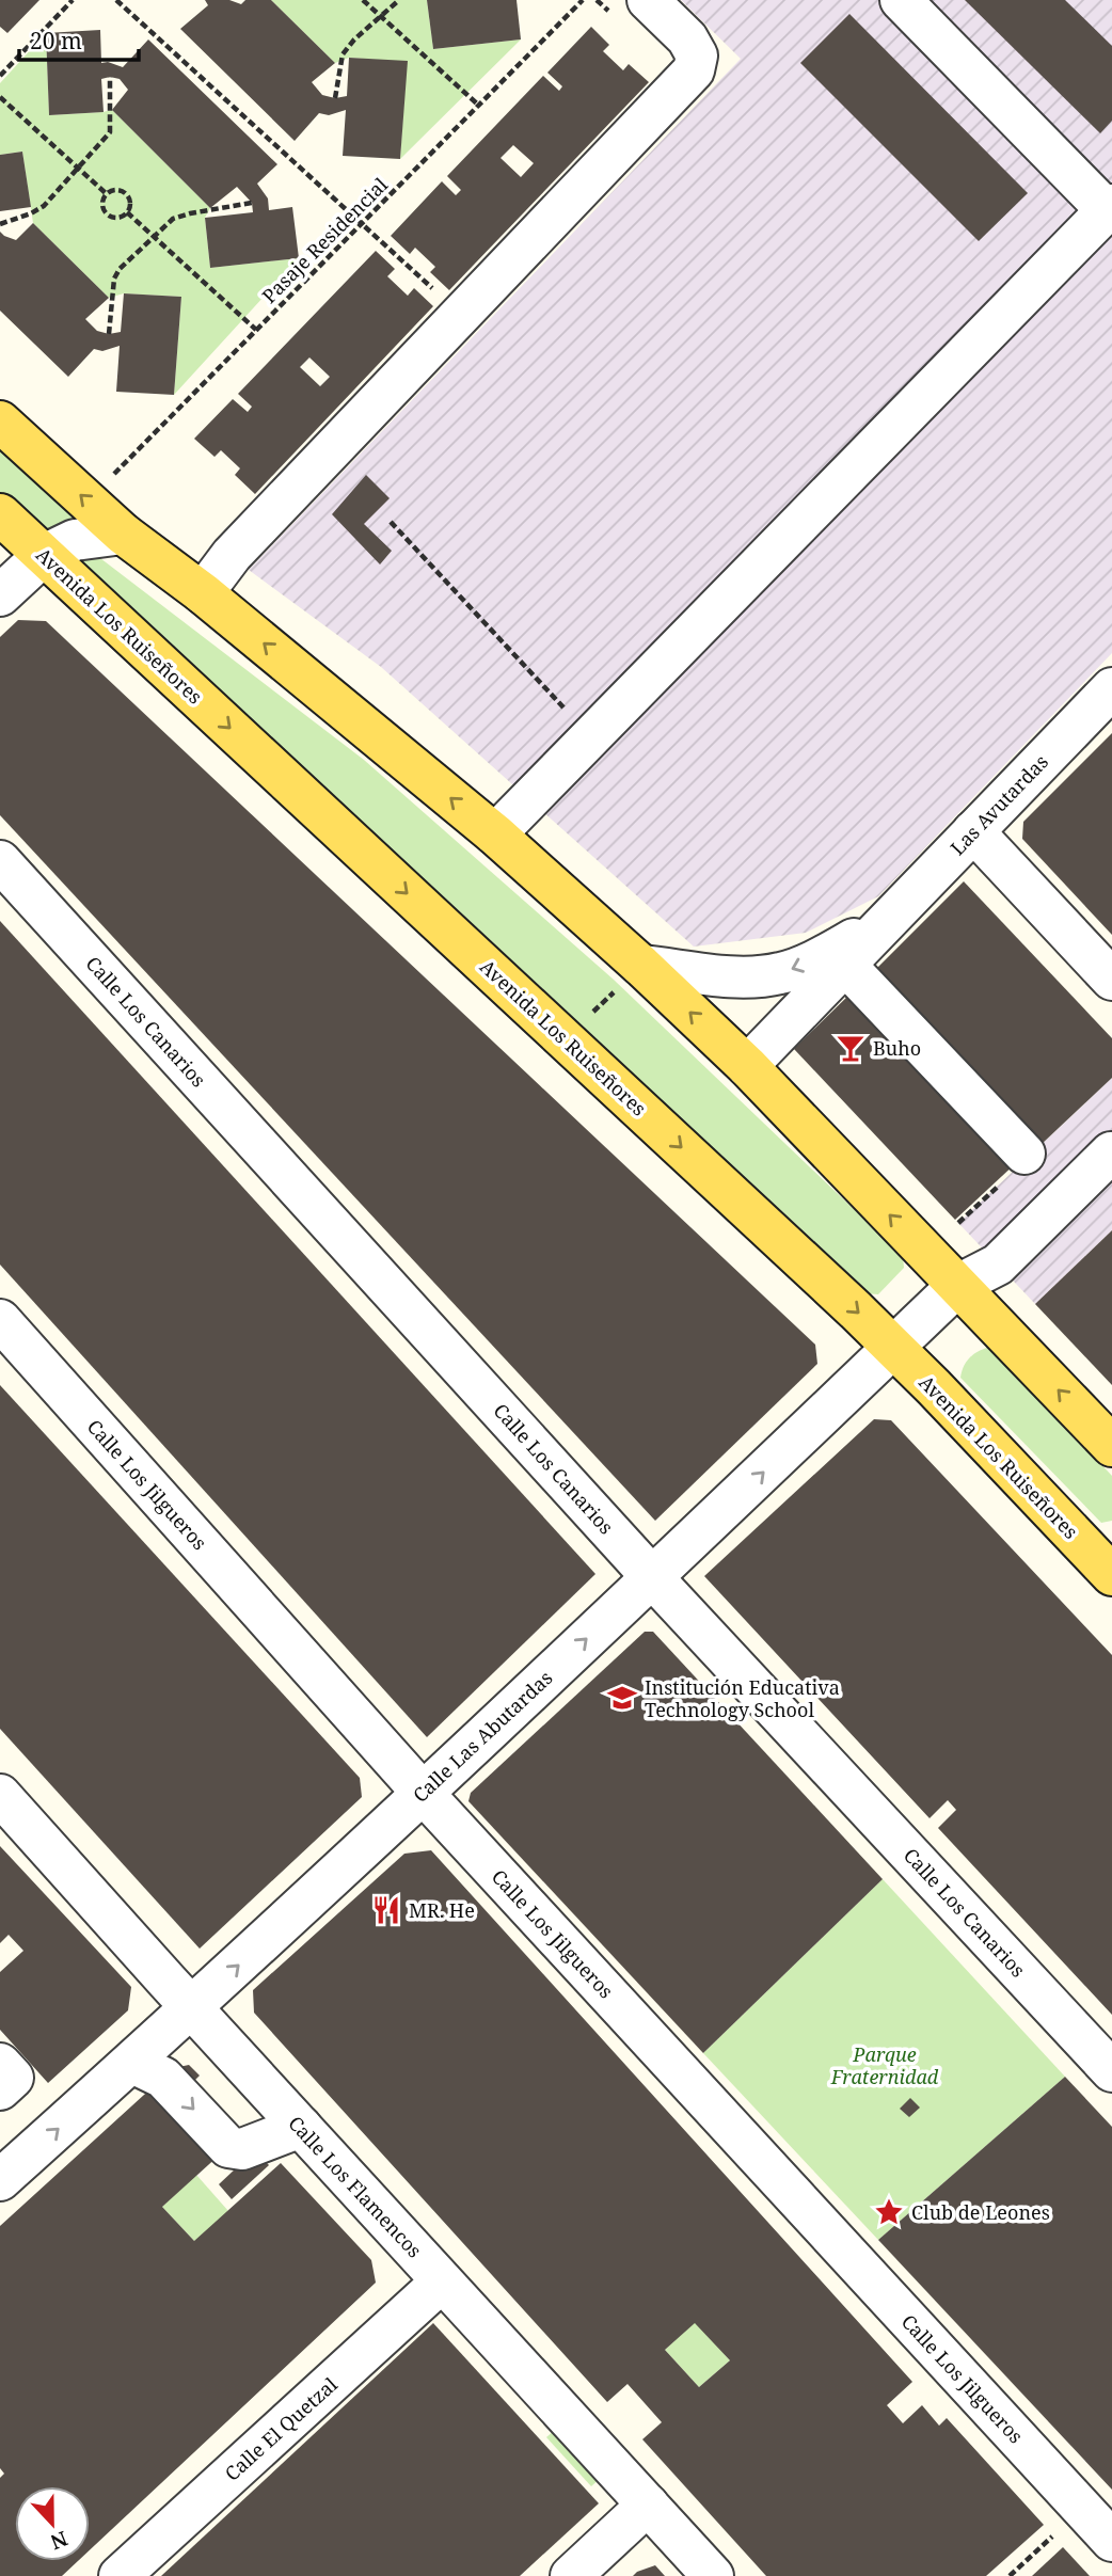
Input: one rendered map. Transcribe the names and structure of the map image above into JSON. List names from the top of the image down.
{
  "streets": {
    "main road": ["Avenida Los Ruiseñores"],
    "street": [
      "Las Avutardas",
      "Calle Los Canarios",
      "Calle Los Jilgueros",
      "Calle Las Abutardas",
      "Calle Los Flamencos",
      "Calle El Quetzal"
    ],
    "path": ["Pasaje Residencial"]
  },
  "crossings": [
    ["Avenida Los Ruiseñores", "Calle Las Abutardas"],
    ["Calle Los Canarios", "Calle Las Abutardas"],
    ["Calle Los Jilgueros", "Calle Las Abutardas"],
    ["Calle Las Abutardas", "Calle Los Flamencos"],
    ["Calle Los Flamencos", "Calle El Quetzal"]
  ],
  "one_way": ["Calle Las Abutardas"],
  "parks": ["Parque Fraternidad"],
  "places": {
    "bar": ["Buho"],
    "school or university": ["Institución Educativa Technology School"],
    "restaurant": ["MR. He"],
    "place": ["Club de Leones"]
  },
  "scale_bar": "20 m",
  "north": "bottom"
}
